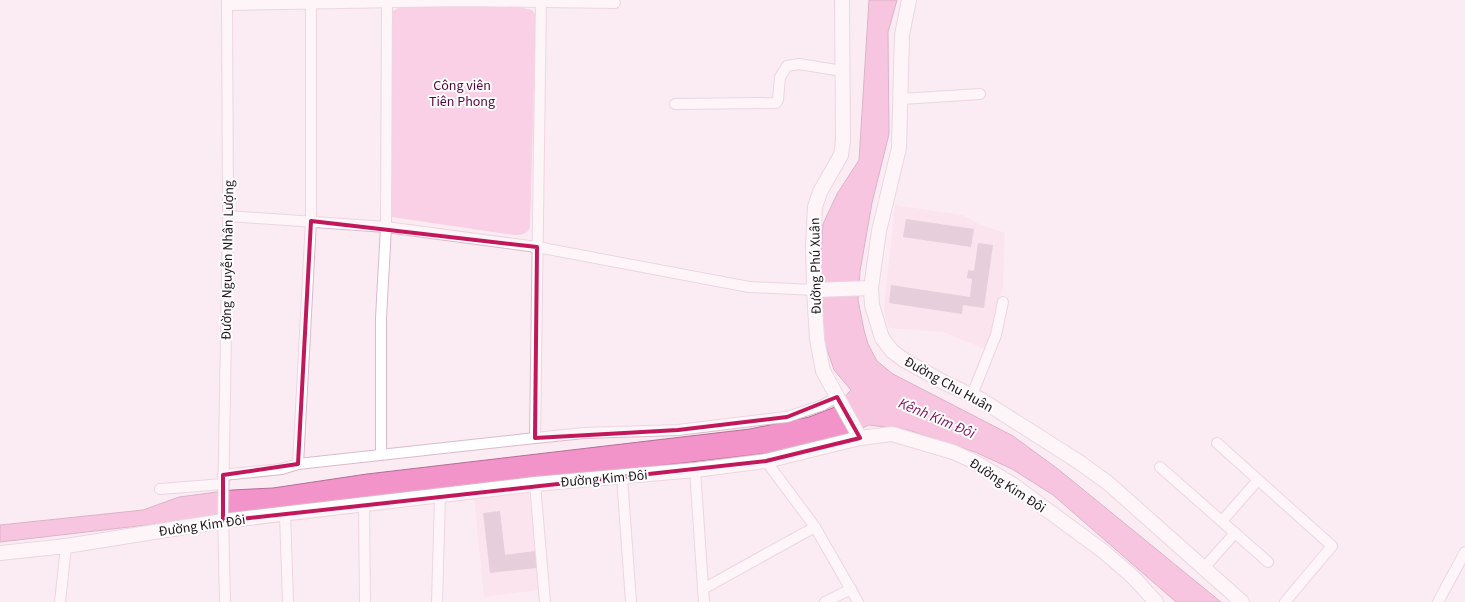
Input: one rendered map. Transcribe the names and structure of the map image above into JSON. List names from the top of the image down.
{
  "streets": {
    "street": [
      "Đường Nguyễn Nhân Lượng",
      "Đường Phú Xuân",
      "Đường Chu Huân",
      "Đường Kim Đôi"
    ]
  },
  "crossings": [
    ["Đường Nguyễn Nhân Lượng", "Đường Kim Đôi"],
    ["Đường Phú Xuân", "Đường Kim Đôi"]
  ],
  "water": ["Kênh Kim Đôi"],
  "parks": ["Công viên Tiên Phong"]
}
